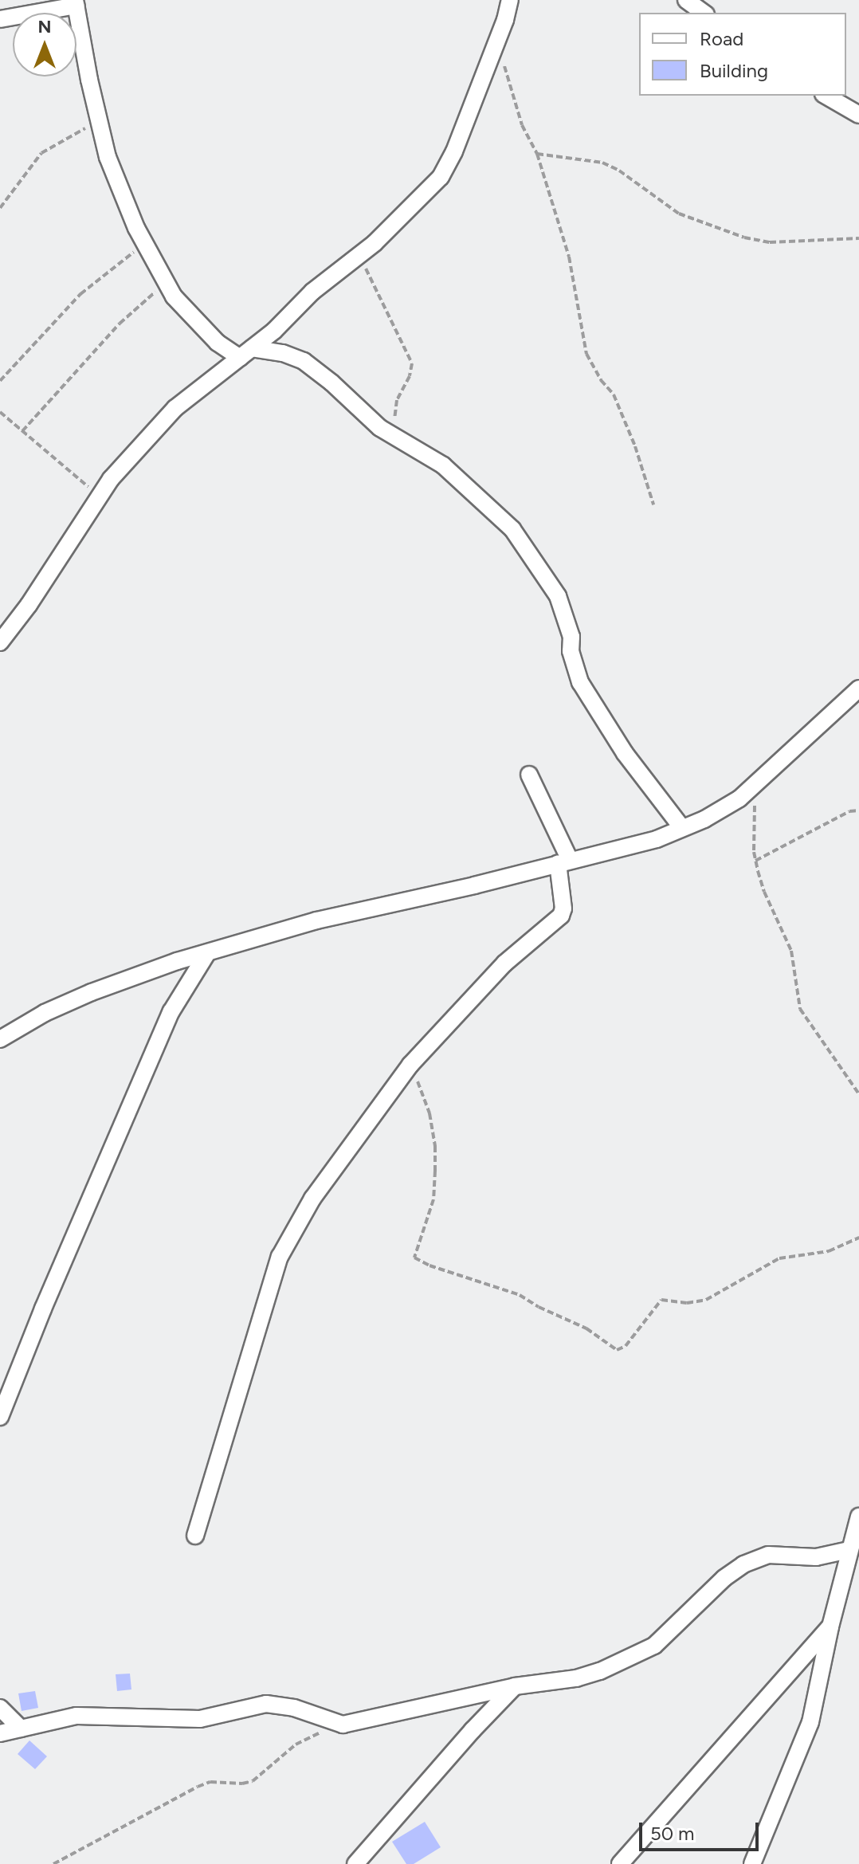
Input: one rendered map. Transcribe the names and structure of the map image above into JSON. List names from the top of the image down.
{
  "legend": ["Road", "Building"],
  "scale_bar": "50 m",
  "north": "top"
}
